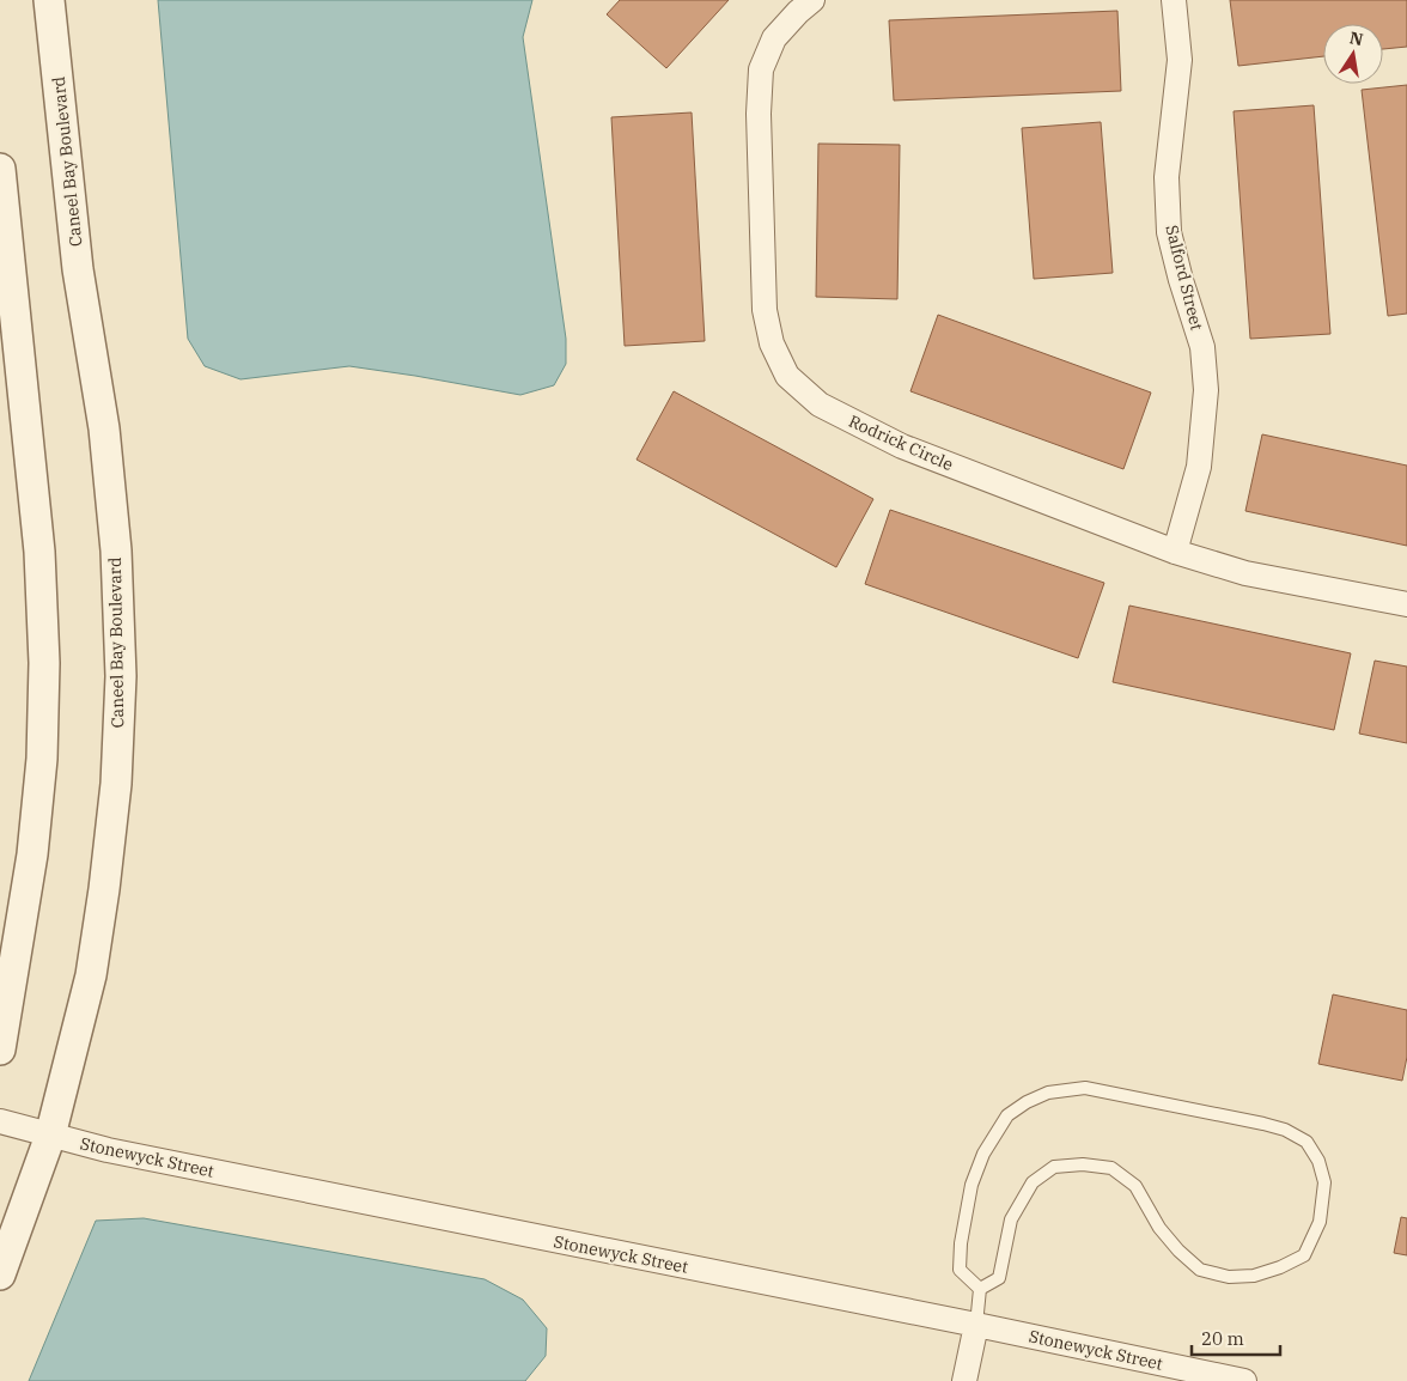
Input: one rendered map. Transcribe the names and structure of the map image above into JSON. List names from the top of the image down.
{
  "streets": {
    "street": [
      "Caneel Bay Boulevard",
      "Salford Street",
      "Rodrick Circle",
      "Stonewyck Street"
    ]
  },
  "crossings": [
    ["Caneel Bay Boulevard", "Stonewyck Street"],
    ["Salford Street", "Rodrick Circle"]
  ],
  "scale_bar": "20 m",
  "north": "top"
}
